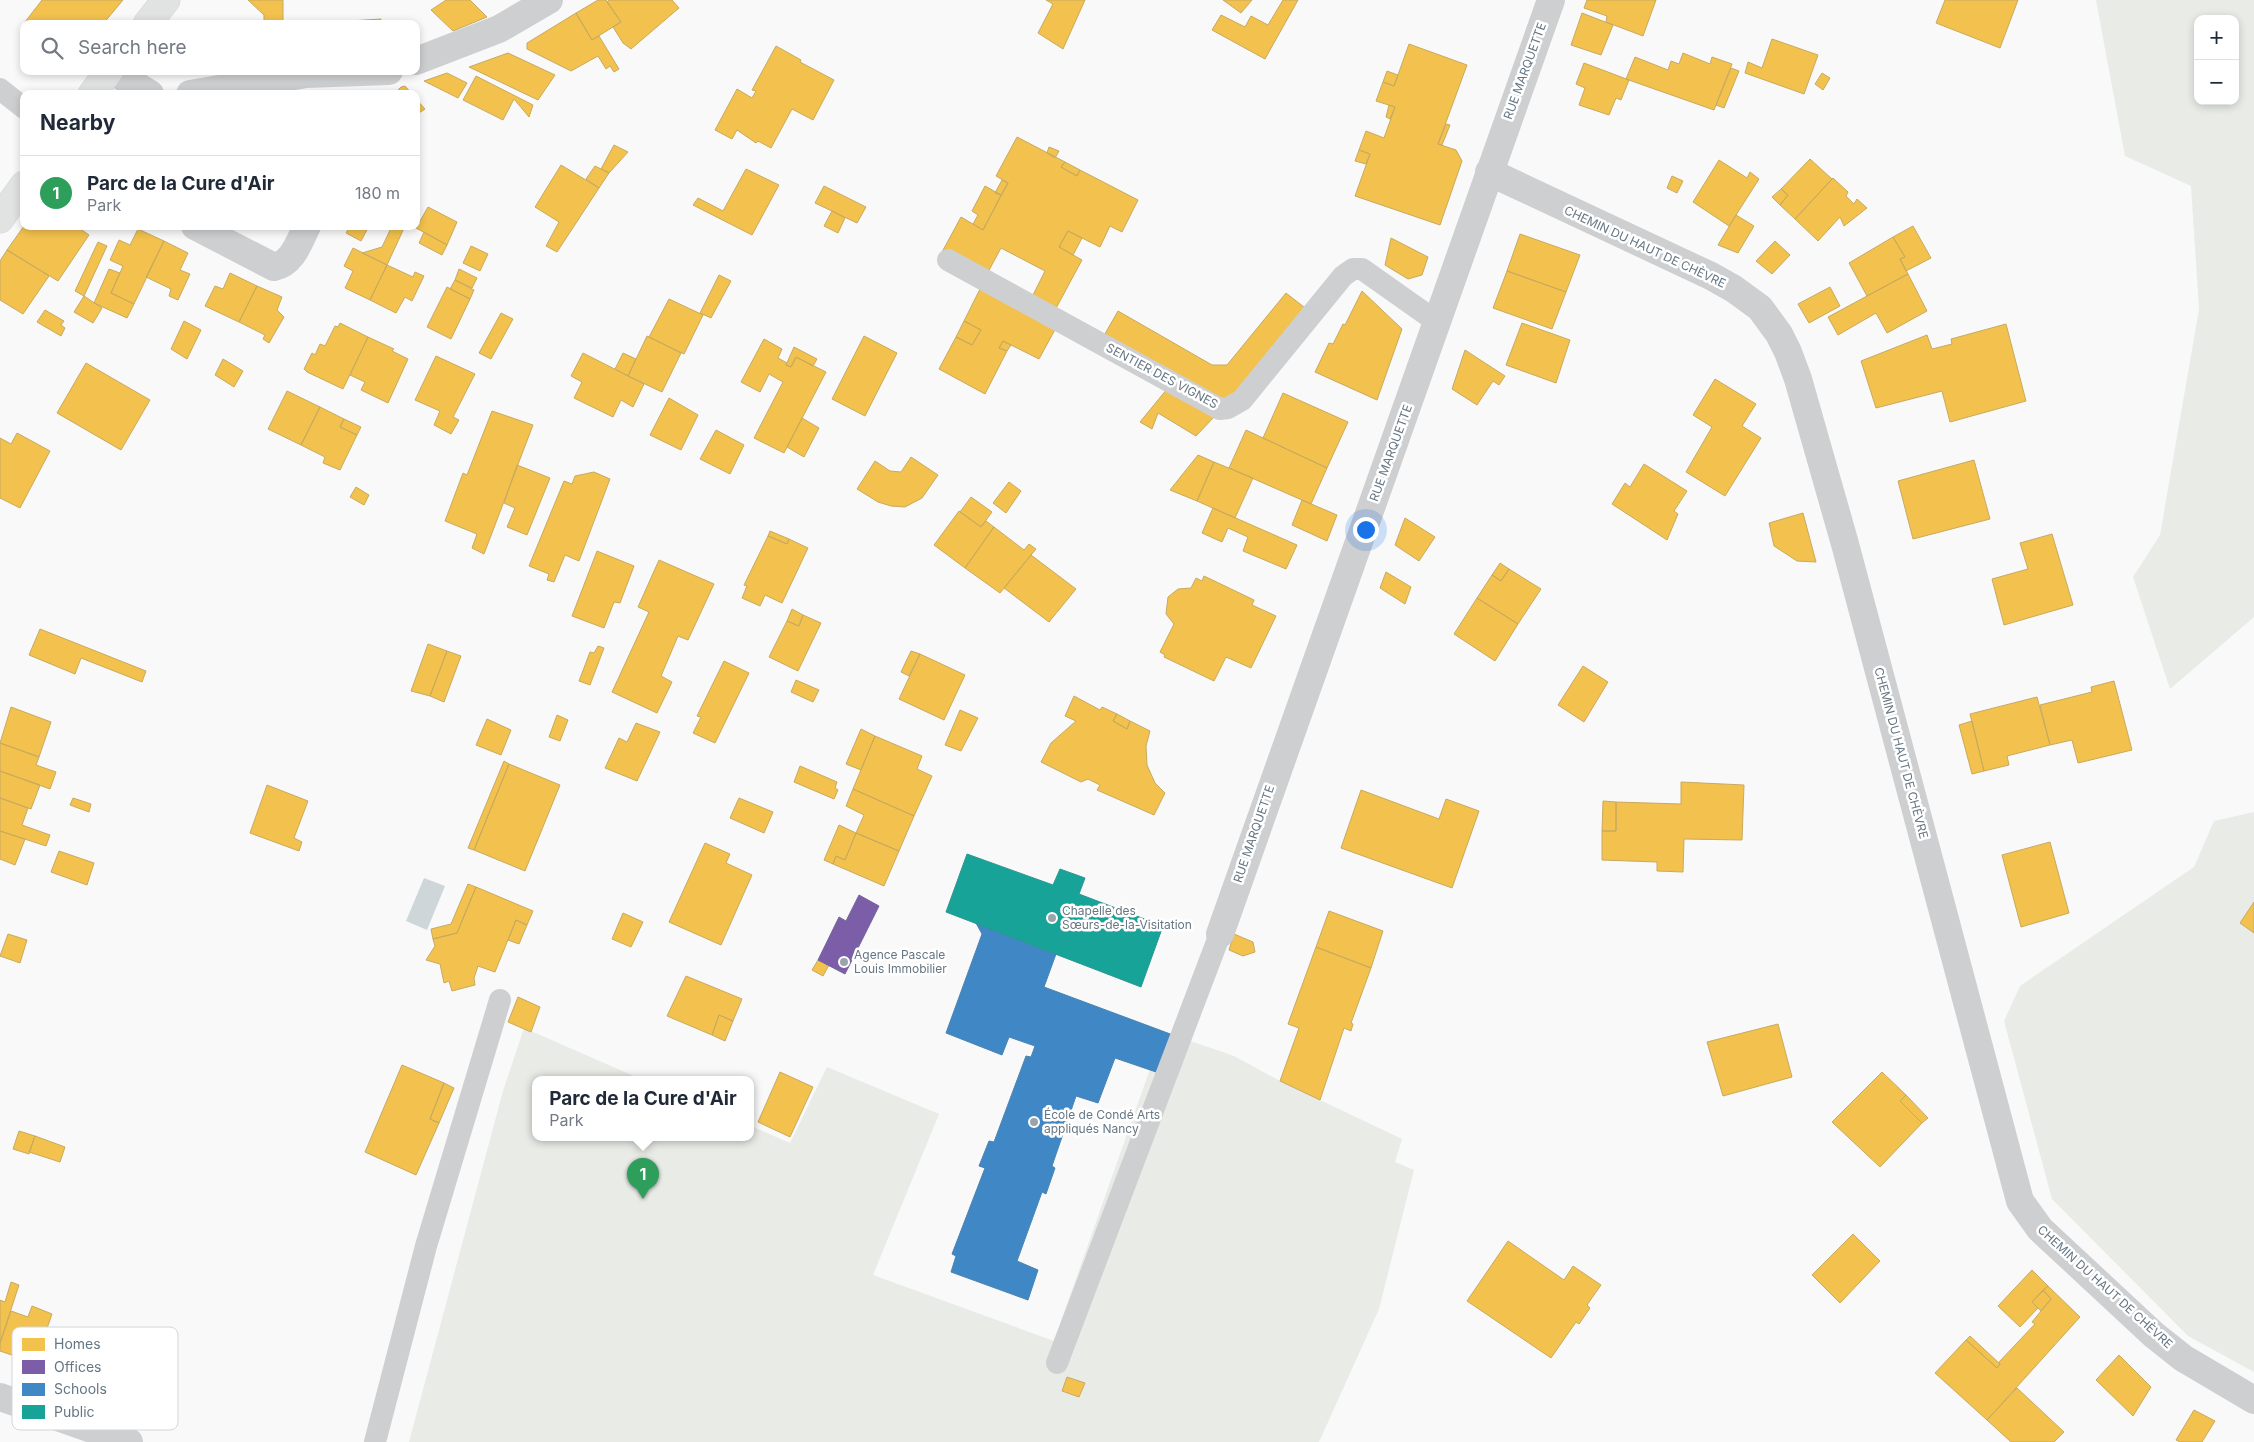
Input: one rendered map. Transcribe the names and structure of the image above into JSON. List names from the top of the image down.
{
  "streets": {
    "street": ["RUE MARQUETTE", "CHEMIN DU HAUT DE CHÈVRE"],
    "lane": ["SENTIER DES VIGNES"]
  },
  "crossings": [
    ["RUE MARQUETTE", "CHEMIN DU HAUT DE CHÈVRE"],
    ["RUE MARQUETTE", "SENTIER DES VIGNES"]
  ],
  "places": ["Chapelle des Sœurs-de-la-Visitation", "Agence Pascale Louis Immobilier", "École de Condé Arts appliqués Nancy"],
  "legend": [
    "Homes",
    "Offices",
    "Schools",
    "Public"
  ],
  "page": {
    "map_buttons": ["+", "−"],
    "search": "Search here",
    "heading": "Nearby",
    "list": [
      {
        "mark": "1",
        "name": "Parc de la Cure d'Air",
        "note": "Park",
        "value": "180 m"
      }
    ],
    "popup": ["Parc de la Cure d'Air", "Park"],
    "pins": "1"
  }
}
